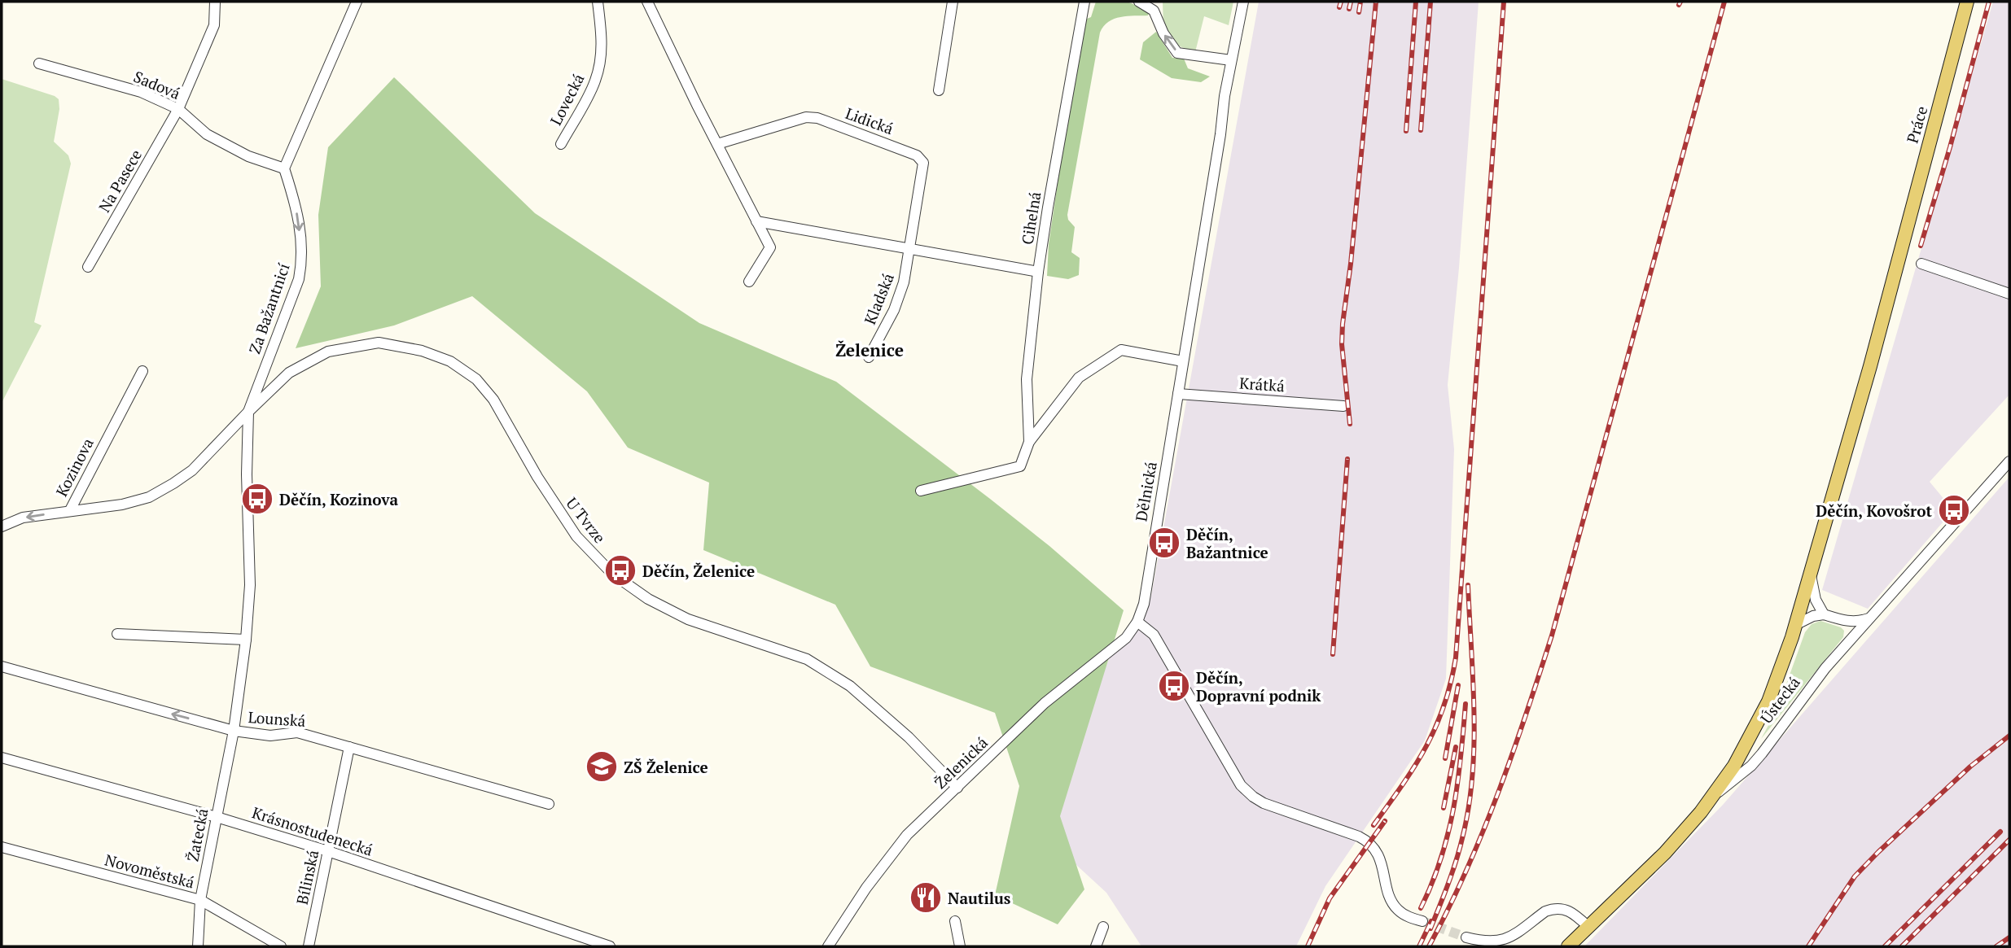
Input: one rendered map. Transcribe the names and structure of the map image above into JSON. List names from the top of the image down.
{
  "streets": {
    "main road": ["Práce", "Ústecká"],
    "street": [
      "Sadová",
      "Lovecká",
      "Lidická",
      "Na Pasece",
      "Cihelná",
      "Kladská",
      "Za Bažantnicí",
      "Krátká",
      "Kozinova",
      "Dělnická",
      "U Tvrze",
      "Lounská",
      "Želenická",
      "Krásnostudenecká",
      "Žatecká",
      "Novoměstská",
      "Bílinská"
    ]
  },
  "crossings": [
    ["Sadová", "Na Pasece"],
    ["Sadová", "Za Bažantnicí"],
    ["Lidická", "Kladská"],
    ["Práce", "Ústecká"],
    ["Za Bažantnicí", "Kozinova"],
    ["Za Bažantnicí", "U Tvrze"],
    ["Za Bažantnicí", "Lounská"],
    ["Za Bažantnicí", "Žatecká"],
    ["Krátká", "Dělnická"],
    ["Kozinova", "U Tvrze"],
    ["Dělnická", "Želenická"],
    ["U Tvrze", "Želenická"],
    ["Lounská", "Žatecká"],
    ["Lounská", "Bílinská"],
    ["Krásnostudenecká", "Žatecká"],
    ["Krásnostudenecká", "Bílinská"],
    ["Žatecká", "Novoměstská"]
  ],
  "one_way": ["Za Bažantnicí"],
  "districts": ["Želenice"],
  "places": {
    "bus stop": [
      "Děčín, Kozinova",
      "Děčín, Kovošrot",
      "Děčín, Bažantnice",
      "Děčín, Želenice",
      "Děčín, Dopravní podnik"
    ],
    "school or university": ["ZŠ Želenice"],
    "restaurant": ["Nautilus"]
  }
}
